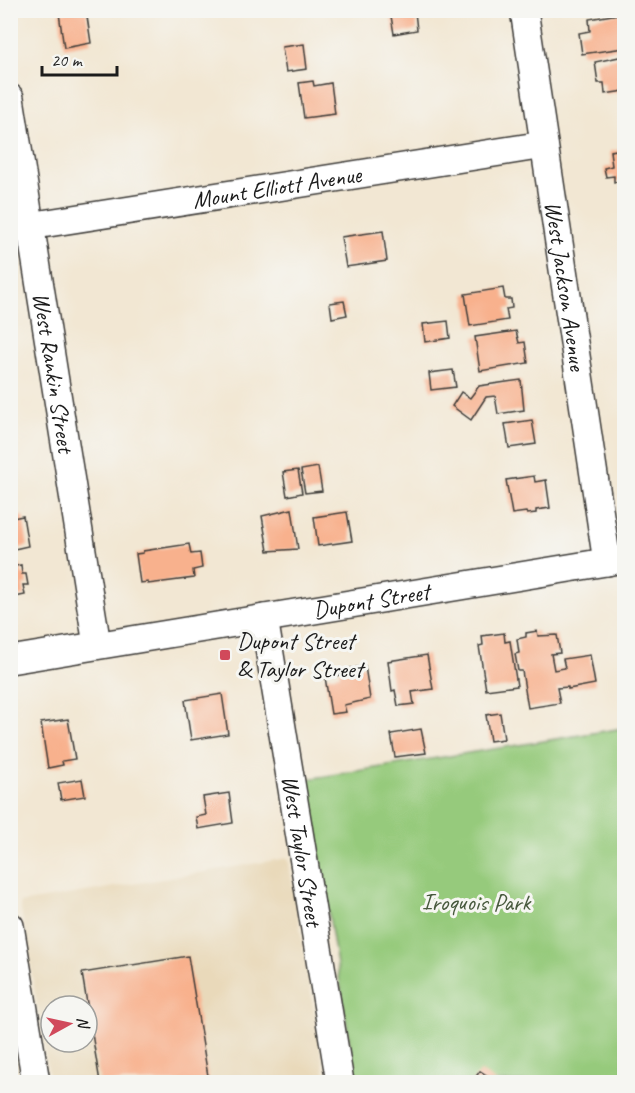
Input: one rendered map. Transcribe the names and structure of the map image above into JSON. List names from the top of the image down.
{
  "streets": {
    "street": [
      "Mount Elliott Avenue",
      "West Jackson Avenue",
      "West Rankin Street",
      "Dupont Street",
      "West Taylor Street"
    ]
  },
  "crossings": [
    ["Mount Elliott Avenue", "West Jackson Avenue"],
    ["Mount Elliott Avenue", "West Rankin Street"],
    ["West Jackson Avenue", "Dupont Street"],
    ["West Rankin Street", "Dupont Street"],
    ["Dupont Street", "West Taylor Street"]
  ],
  "parks": ["Iroquois Park"],
  "places": {
    "transit": ["Dupont Street & Taylor Street"]
  },
  "scale_bar": "20 m",
  "north": "right"
}
